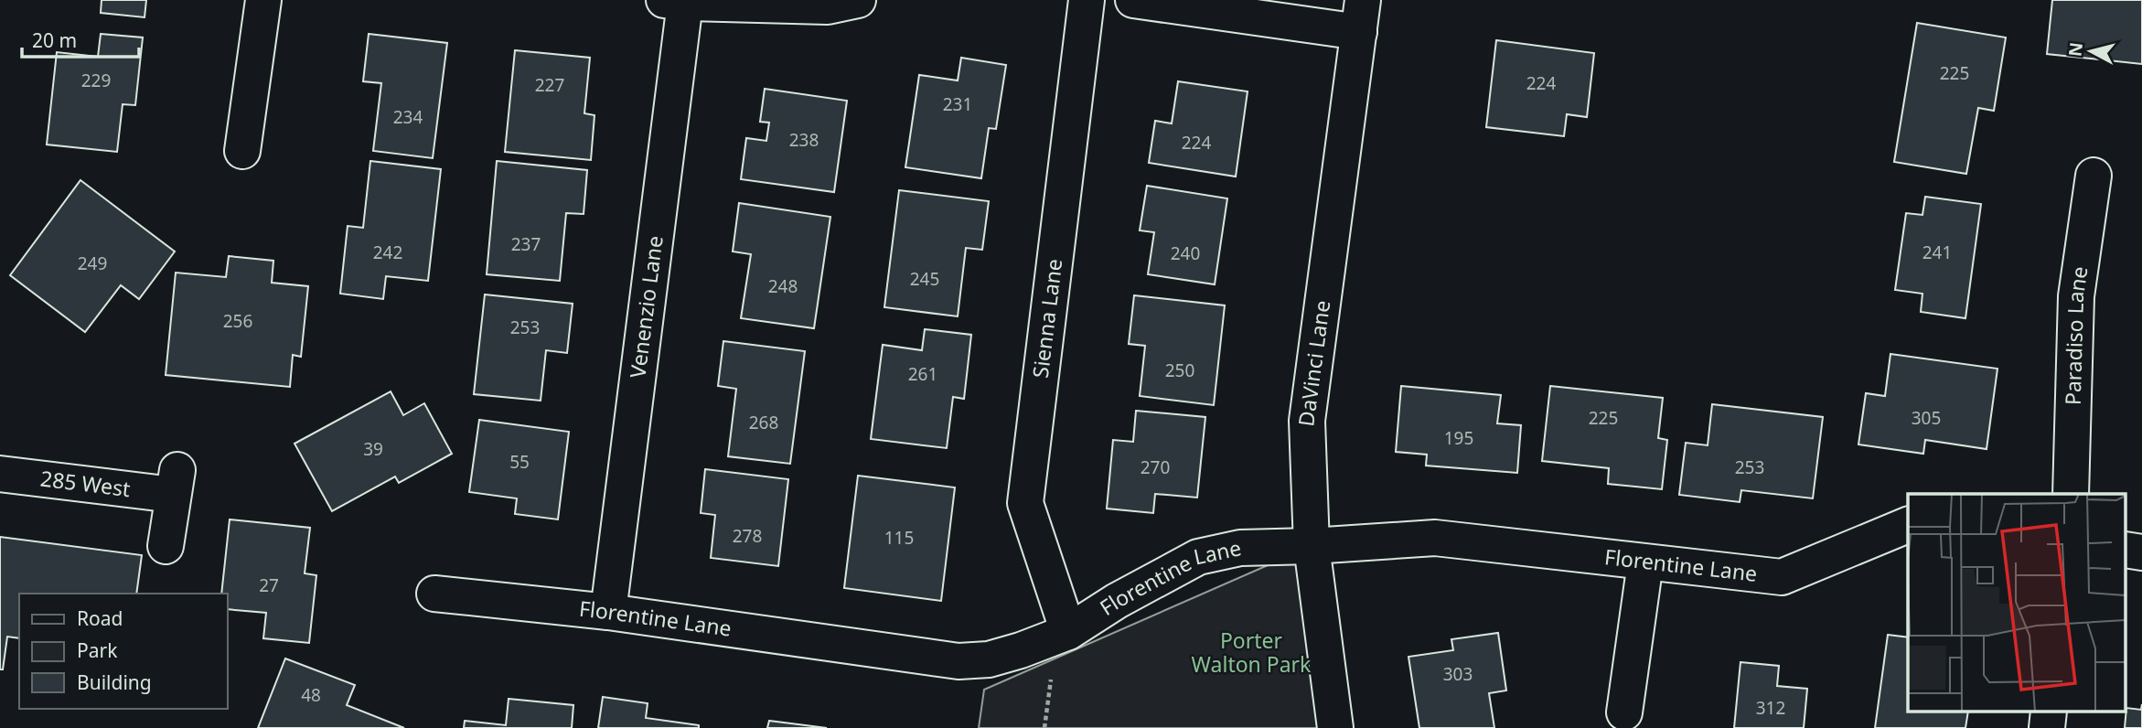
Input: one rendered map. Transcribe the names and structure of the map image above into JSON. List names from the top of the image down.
{
  "streets": {
    "street": [
      "Venenzio Lane",
      "Sienna Lane",
      "Paradiso Lane",
      "DaVinci Lane",
      "285 West",
      "Florentine Lane"
    ]
  },
  "crossings": [
    ["Venenzio Lane", "Florentine Lane"],
    ["Sienna Lane", "Florentine Lane"],
    ["DaVinci Lane", "Florentine Lane"]
  ],
  "parks": ["Porter Walton Park"],
  "house_numbers": [
    "225",
    "229",
    "224",
    "227",
    "231",
    "234",
    "238",
    "224",
    "237",
    "242",
    "241",
    "240",
    "249",
    "245",
    "248",
    "256",
    "253",
    "250",
    "261",
    "225",
    "305",
    "268",
    "195",
    "39",
    "55",
    "270",
    "253",
    "278",
    "115",
    "27",
    "303",
    "48",
    "312"
  ],
  "legend": ["Road", "Park", "Building"],
  "scale_bar": "20 m",
  "north": "left"
}
